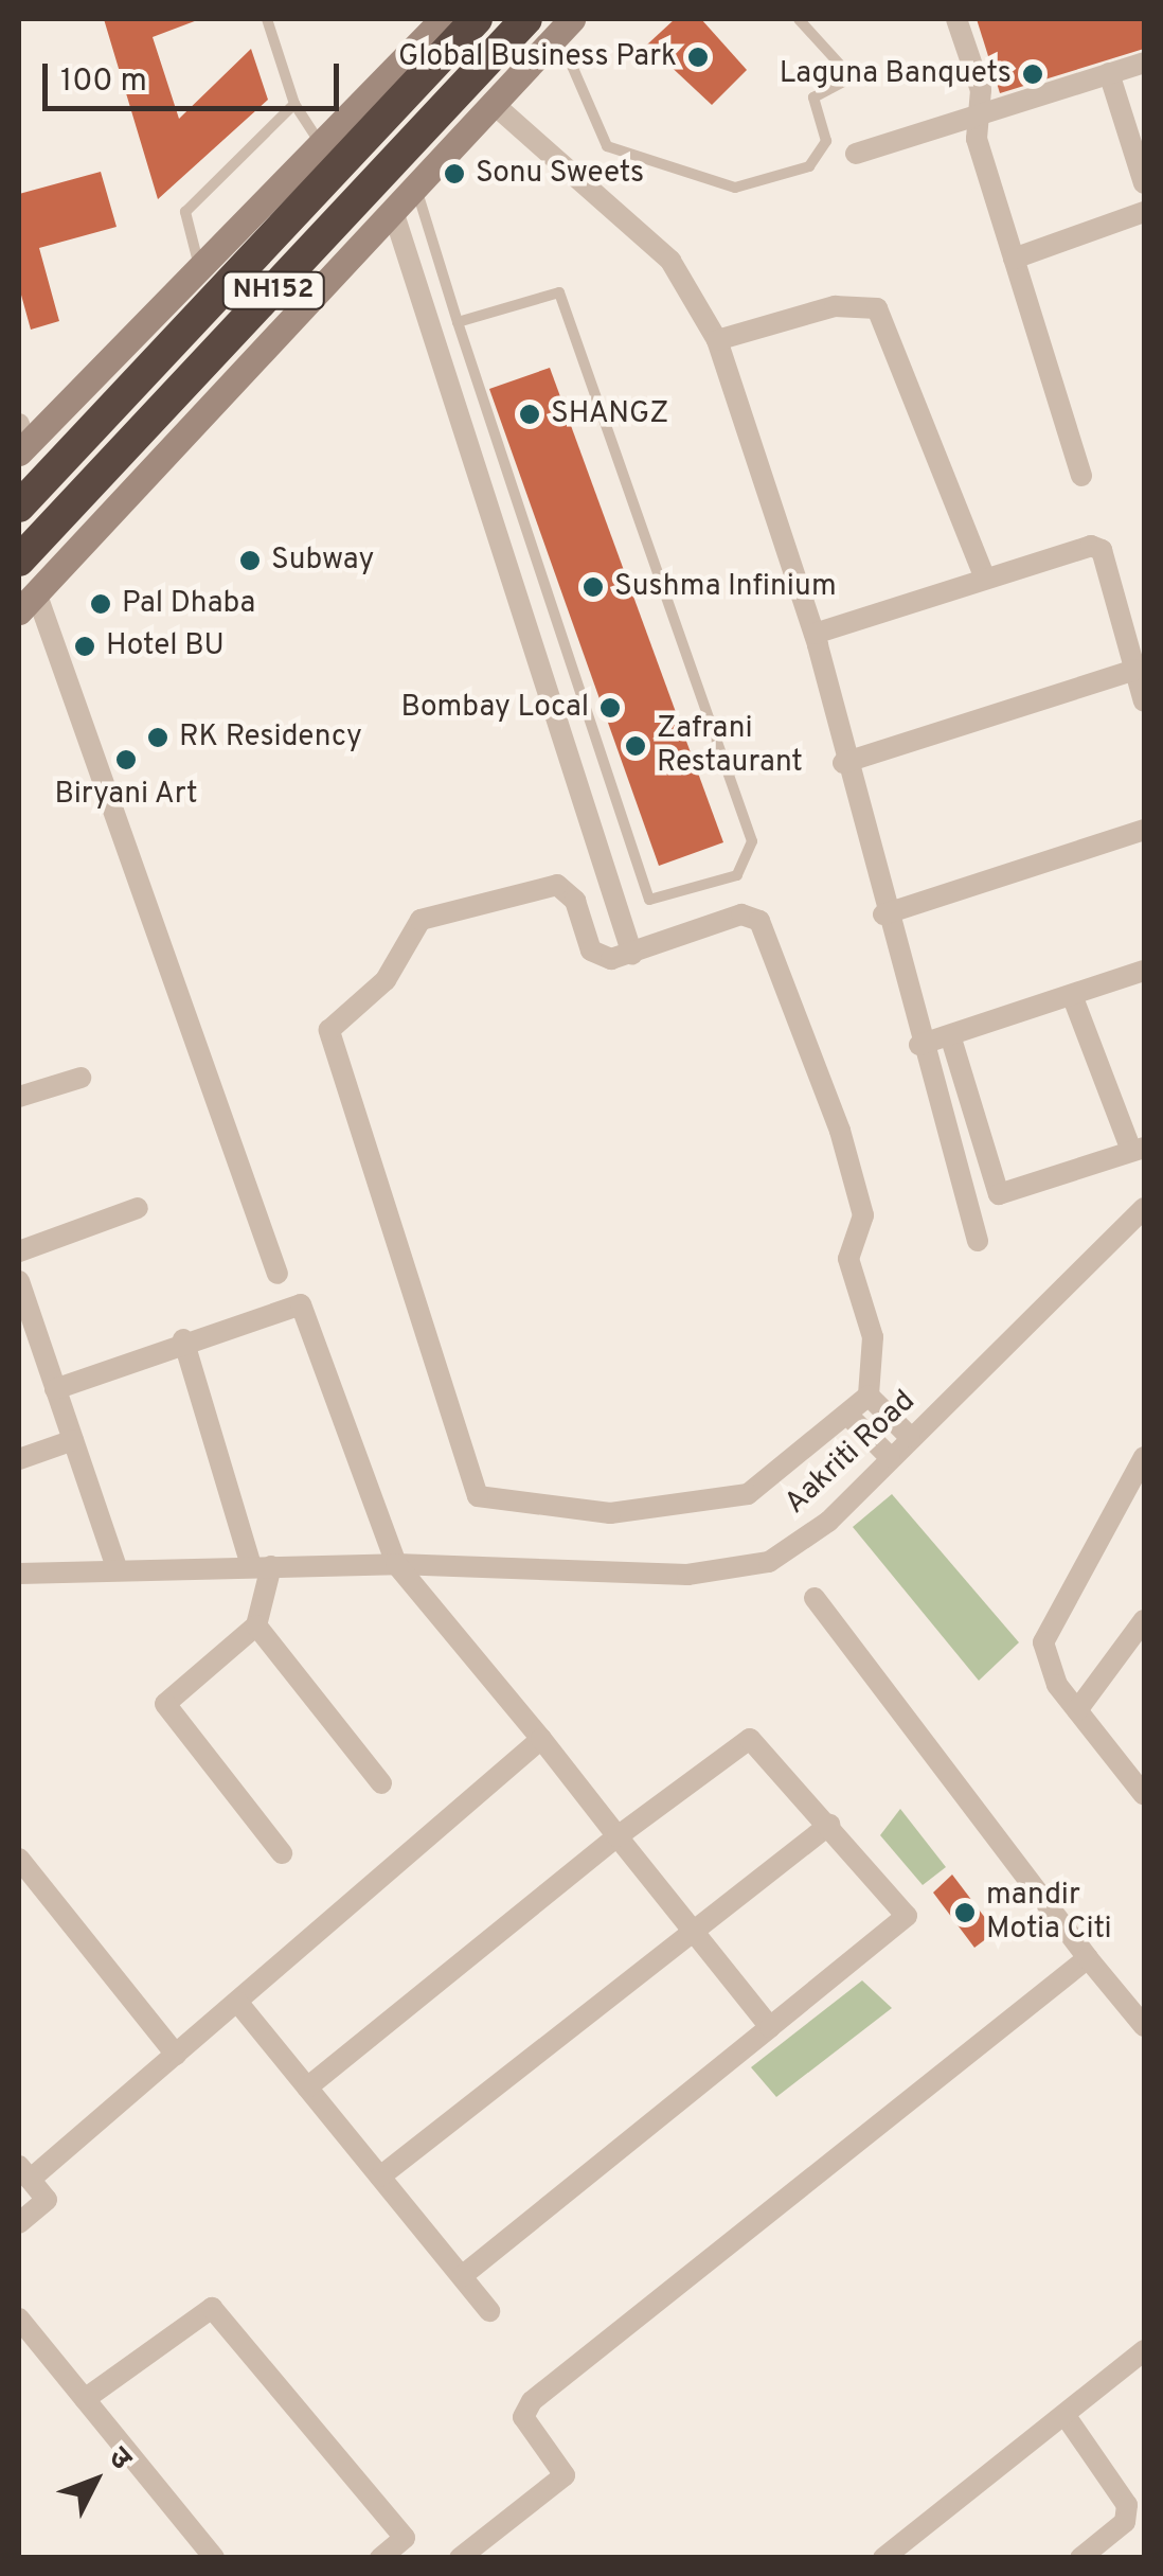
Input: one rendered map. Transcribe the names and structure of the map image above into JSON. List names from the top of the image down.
{
  "streets": {
    "highway": ["NH152"],
    "street": ["Aakriti Road"]
  },
  "places": [
    "Global Business Park",
    "Laguna Banquets",
    "Sonu Sweets",
    "SHANGZ",
    "Subway",
    "Sushma Infinium",
    "Pal Dhaba",
    "Hotel BU",
    "Bombay Local",
    "RK Residency",
    "Zafrani Restaurant",
    "Biryani Art",
    "mandir Motia Citi"
  ],
  "scale_bar": "100 m",
  "north": "top right"
}
